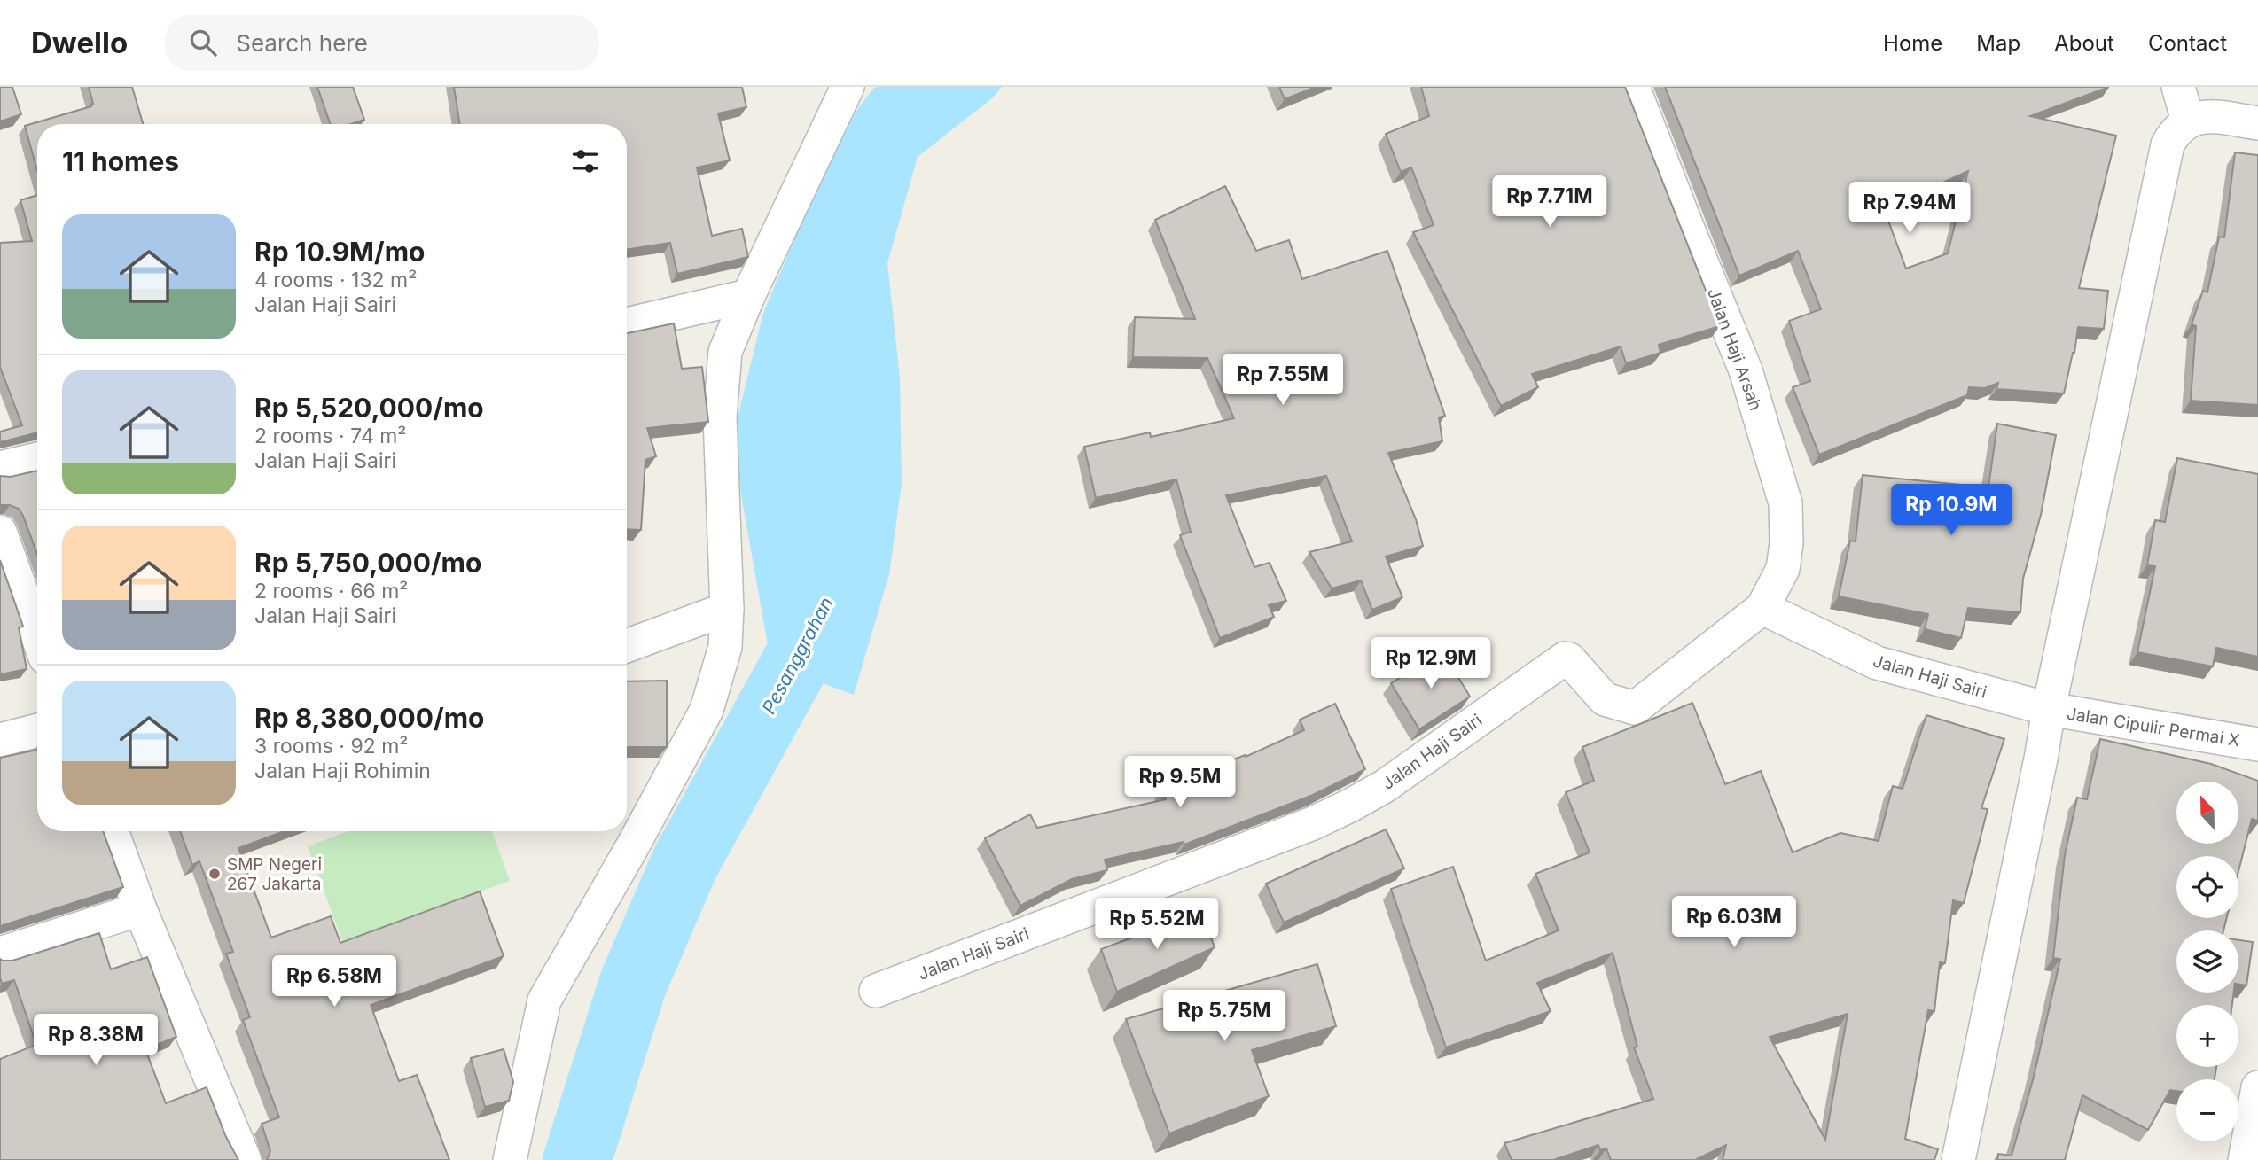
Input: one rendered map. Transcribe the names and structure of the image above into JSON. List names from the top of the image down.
{
  "streets": {
    "street": ["Jalan Haji Arsah", "Jalan Haji Sairi", "Jalan Cipulir Permai X"]
  },
  "crossings": [
    ["Jalan Haji Arsah", "Jalan Haji Sairi"],
    ["Jalan Haji Sairi", "Jalan Cipulir Permai X"]
  ],
  "water": ["Pesanggrahan"],
  "places": ["SMP Negeri 267 Jakarta"],
  "north": "top",
  "page": {
    "header": "Dwello",
    "search": "Search here",
    "nav": [
      "Home",
      "Map",
      "About",
      "Contact"
    ],
    "heading": "11 homes",
    "price": [
      "Rp 7.71M",
      "Rp 7.94M",
      "Rp 7.55M",
      "Rp 10.9M",
      "Rp 12.9M",
      "Rp 9.5M",
      "Rp 6.03M",
      "Rp 5.52M",
      "Rp 6.58M",
      "Rp 5.75M",
      "Rp 8.38M"
    ],
    "list": [
      {
        "name": "Rp 10.9M/mo",
        "note": "4 rooms · 132 m² · Jalan Haji Sairi"
      },
      {
        "name": "Rp 5,520,000/mo",
        "note": "2 rooms · 74 m² · Jalan Haji Sairi"
      },
      {
        "name": "Rp 5,750,000/mo",
        "note": "2 rooms · 66 m² · Jalan Haji Sairi"
      },
      {
        "name": "Rp 8,380,000/mo",
        "note": "3 rooms · 92 m² · Jalan Haji Rohimin"
      }
    ],
    "map_buttons": ["+", "−"]
  }
}
